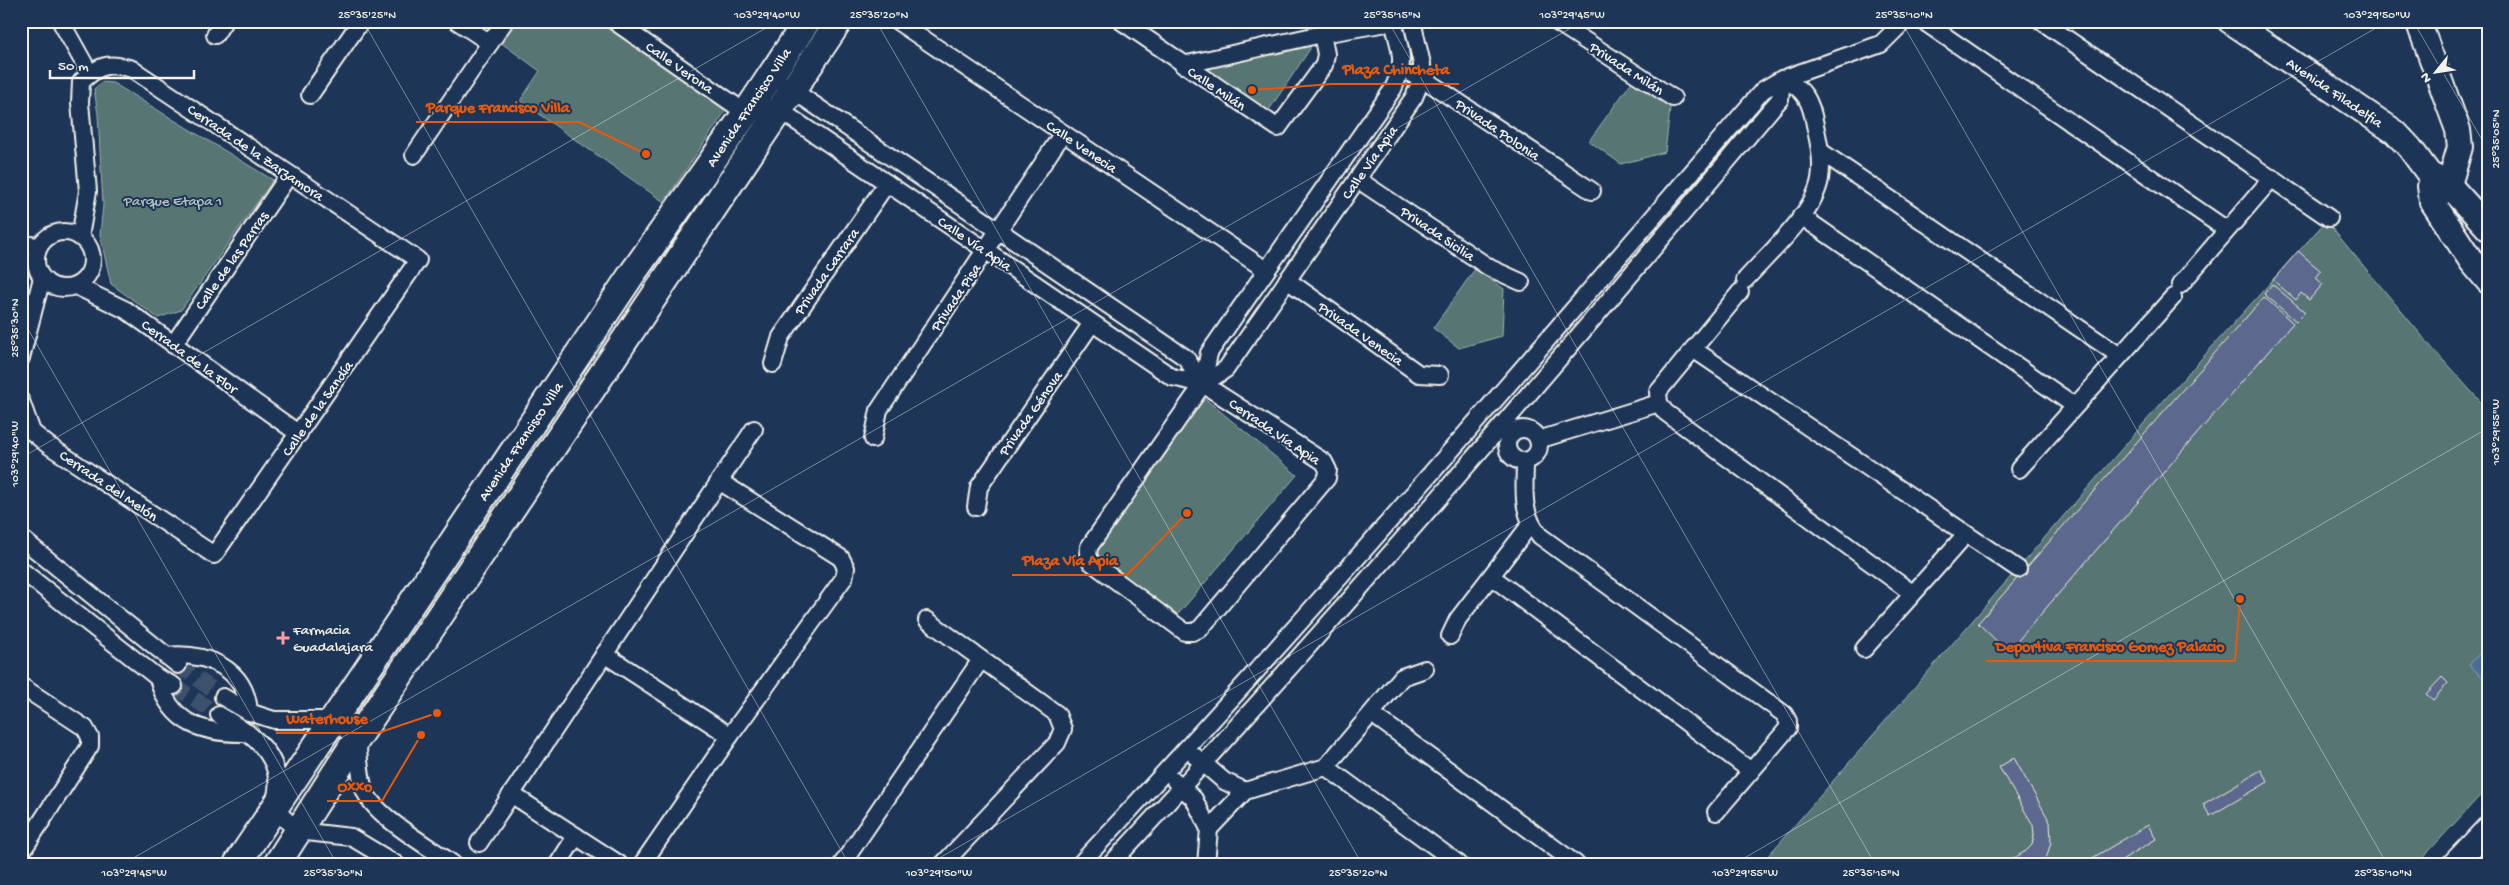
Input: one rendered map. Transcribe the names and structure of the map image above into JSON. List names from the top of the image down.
{
  "streets": {
    "main road": ["Avenida Francisco Villa"],
    "street": [
      "Calle Verona",
      "Privada Milán",
      "Calle Milán",
      "Avenida Filadelfia",
      "Privada Polonia",
      "Calle Venecia",
      "Cerrada de la Zarzamora",
      "Calle Vía Apia",
      "Privada Sicilia",
      "Calle de las Parras",
      "Privada Carrara",
      "Privada Pisa",
      "Privada Venecia",
      "Cerrada de la Flor",
      "Calle de la Sandía",
      "Privada Génova",
      "Cerrada Vía Apia",
      "Cerrada del Melón"
    ]
  },
  "crossings": [
    ["Calle Verona", "Avenida Francisco Villa"],
    ["Avenida Francisco Villa", "Calle Vía Apia"],
    ["Privada Polonia", "Calle Vía Apia"],
    ["Calle Venecia", "Calle Vía Apia"],
    ["Calle Venecia", "Privada Pisa"],
    ["Cerrada de la Zarzamora", "Calle de las Parras"],
    ["Cerrada de la Zarzamora", "Calle de la Sandía"],
    ["Calle Vía Apia", "Privada Sicilia"],
    ["Calle Vía Apia", "Privada Carrara"],
    ["Calle Vía Apia", "Privada Pisa"],
    ["Calle Vía Apia", "Privada Venecia"],
    ["Calle Vía Apia", "Privada Génova"],
    ["Calle Vía Apia", "Cerrada Vía Apia"],
    ["Calle de las Parras", "Cerrada de la Flor"],
    ["Cerrada de la Flor", "Calle de la Sandía"],
    ["Calle de la Sandía", "Cerrada del Melón"]
  ],
  "parks": ["Parque Etapa 1"],
  "places": {
    "other": [
      "Plaza Chincheta",
      "Parque Francisco Villa",
      "Plaza Vía Apia",
      "Deportiva Francisco Gomez Palacio",
      "Waterhouse",
      "Oxxo"
    ],
    "health": ["Farmacia Guadalajara"]
  },
  "scale_bar": "50 m",
  "north": "bottom left",
  "coordinates": [
    "25°35'25\"N",
    "103°29'40\"W",
    "25°35'20\"N",
    "25°35'15\"N",
    "103°29'45\"W",
    "25°35'10\"N",
    "103°29'50\"W",
    "25°35'05\"N",
    "25°35'30\"N",
    "103°29'55\"W"
  ]
}
